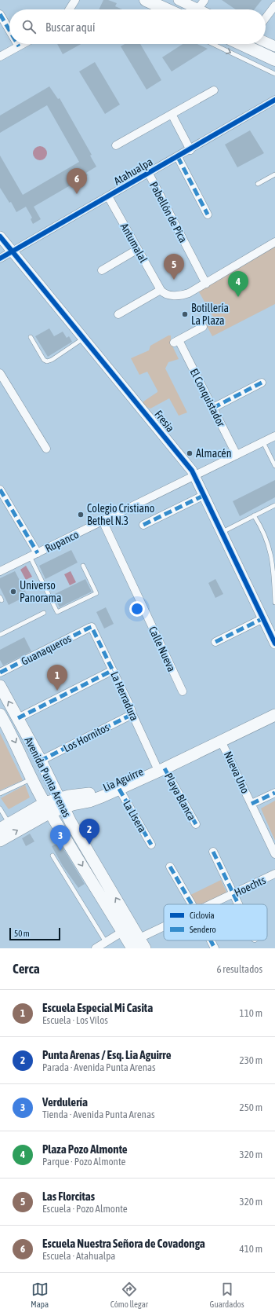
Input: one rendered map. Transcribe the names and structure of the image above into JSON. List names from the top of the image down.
{
  "streets": {
    "main road": ["Avenida Punta Arenas", "Lia Aguirre"],
    "street": [
      "Atahualpa",
      "Pabellón de Pica",
      "Antumalal",
      "El Conquistador",
      "Fresia",
      "Rupanco",
      "Calle Nueva",
      "Guanaqueros",
      "La Herradura",
      "Los Hornitos",
      "Nueva Uno",
      "Playa Blanca",
      "La Lisera",
      "Hoechts"
    ]
  },
  "crossings": [
    ["Atahualpa", "Pabellón de Pica"],
    ["Atahualpa", "Antumalal"],
    ["Atahualpa", "Fresia"],
    ["El Conquistador", "Rupanco"],
    ["Fresia", "Rupanco"],
    ["Rupanco", "Calle Nueva"],
    ["Guanaqueros", "La Herradura"],
    ["La Herradura", "Los Hornitos"],
    ["La Herradura", "Lia Aguirre"],
    ["La Herradura", "Playa Blanca"],
    ["Los Hornitos", "Avenida Punta Arenas"],
    ["Nueva Uno", "Lia Aguirre"],
    ["Avenida Punta Arenas", "Lia Aguirre"],
    ["Avenida Punta Arenas", "Hoechts"],
    ["Lia Aguirre", "Playa Blanca"],
    ["Lia Aguirre", "La Lisera"]
  ],
  "places": [
    "Botillería La Plaza",
    "Almacén",
    "Colegio Cristiano Bethel N.3",
    "Universo Panorama"
  ],
  "legend": ["Ciclovía", "Sendero"],
  "scale_bar": "50 m",
  "page": {
    "search": "Buscar aquí",
    "pins": [
      "6",
      "5",
      "4",
      "1",
      "2",
      "3"
    ],
    "scale": "50 m",
    "heading": ["Cerca", "6 resultados"],
    "list": [
      {
        "mark": "1",
        "name": "Escuela Especial Mi Casita",
        "note": "Escuela · Los Vilos",
        "value": "110 m"
      },
      {
        "mark": "2",
        "name": "Punta Arenas / Esq. Lia Aguirre",
        "note": "Parada · Avenida Punta Arenas",
        "value": "230 m"
      },
      {
        "mark": "3",
        "name": "Verdulería",
        "note": "Tienda · Avenida Punta Arenas",
        "value": "250 m"
      },
      {
        "mark": "4",
        "name": "Plaza Pozo Almonte",
        "note": "Parque · Pozo Almonte",
        "value": "320 m"
      },
      {
        "mark": "5",
        "name": "Las Florcitas",
        "note": "Escuela · Pozo Almonte",
        "value": "320 m"
      },
      {
        "mark": "6",
        "name": "Escuela Nuestra Señora de Covadonga",
        "note": "Escuela · Atahualpa",
        "value": "410 m"
      }
    ],
    "nav": ["Mapa", "Cómo llegar", "Guardados"]
  }
}
